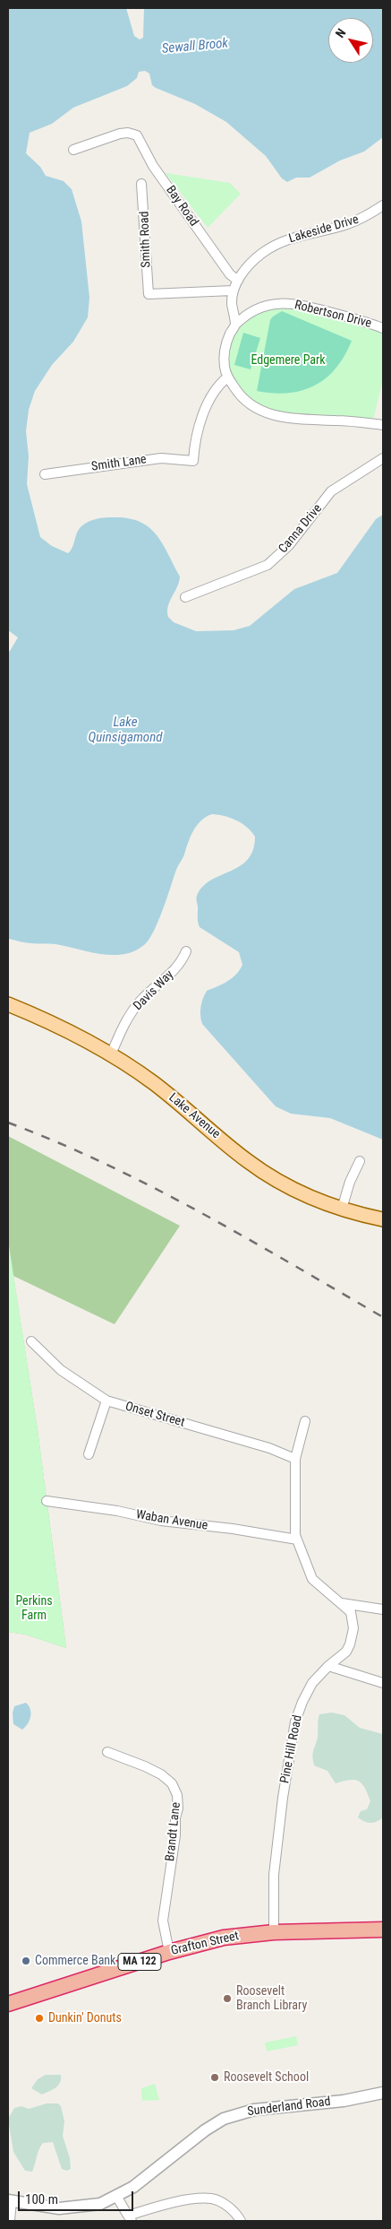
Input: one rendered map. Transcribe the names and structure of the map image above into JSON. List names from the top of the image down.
{
  "streets": {
    "highway": ["Grafton Street", "MA 122"],
    "main road": ["Lake Avenue"],
    "street": [
      "Bay Road",
      "Lakeside Drive",
      "Smith Road",
      "Robertson Drive",
      "Smith Lane",
      "Canna Drive",
      "Davis Way",
      "Onset Street",
      "Waban Avenue",
      "Pine Hill Road",
      "Brandt Lane",
      "Sunderland Road"
    ]
  },
  "crossings": [
    ["Bay Road", "Lakeside Drive"],
    ["Lakeside Drive", "Smith Road"],
    ["Davis Way", "Lake Avenue"],
    ["Onset Street", "Pine Hill Road"],
    ["Waban Avenue", "Pine Hill Road"],
    ["Pine Hill Road", "Grafton Street"],
    ["Brandt Lane", "Grafton Street"]
  ],
  "water": ["Sewall Brook", "Lake Quinsigamond"],
  "parks": ["Edgemere Park", "Perkins Farm"],
  "places": [
    "Commerce Bank",
    "Roosevelt Branch Library",
    "Dunkin' Donuts",
    "Roosevelt School"
  ],
  "scale_bar": "100 m",
  "north": "top left"
}
